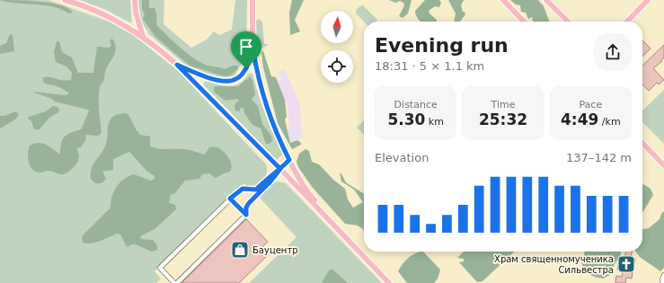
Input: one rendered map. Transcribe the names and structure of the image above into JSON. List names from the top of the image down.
{
  "places": {
    "shop": ["Бауцентр"],
    "church": ["Храм священномученика Сильвестра"]
  },
  "north": "top",
  "page": {
    "heading": ["Evening run", "18:31 · 5 × 1.1 km"],
    "stats": [
      ["Distance", "5.30 km"],
      ["Time", "25:32"],
      ["Pace", "4:49 /km"]
    ],
    "chart": ["Elevation", "137–142 m"]
  }
}
